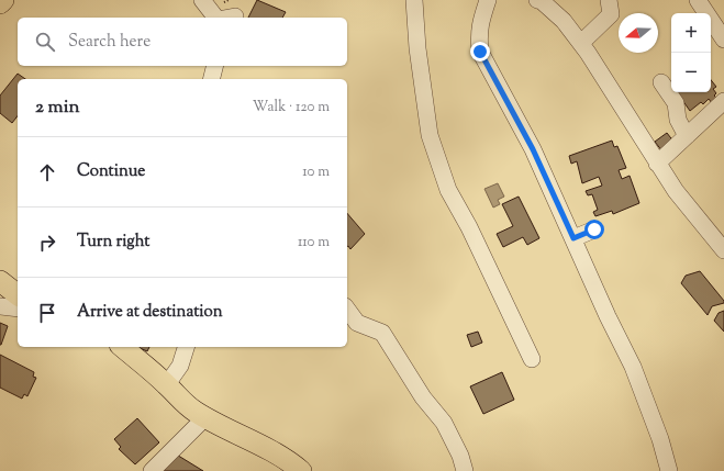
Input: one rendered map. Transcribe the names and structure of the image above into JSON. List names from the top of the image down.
{
  "north": "left",
  "page": {
    "map_buttons": ["+", "−"],
    "search": "Search here",
    "heading": ["2 min", "Walk · 120 m"],
    "list": [
      ["Continue", "10 m"],
      ["Turn right", "110 m"],
      "Arrive at destination"
    ]
  }
}
